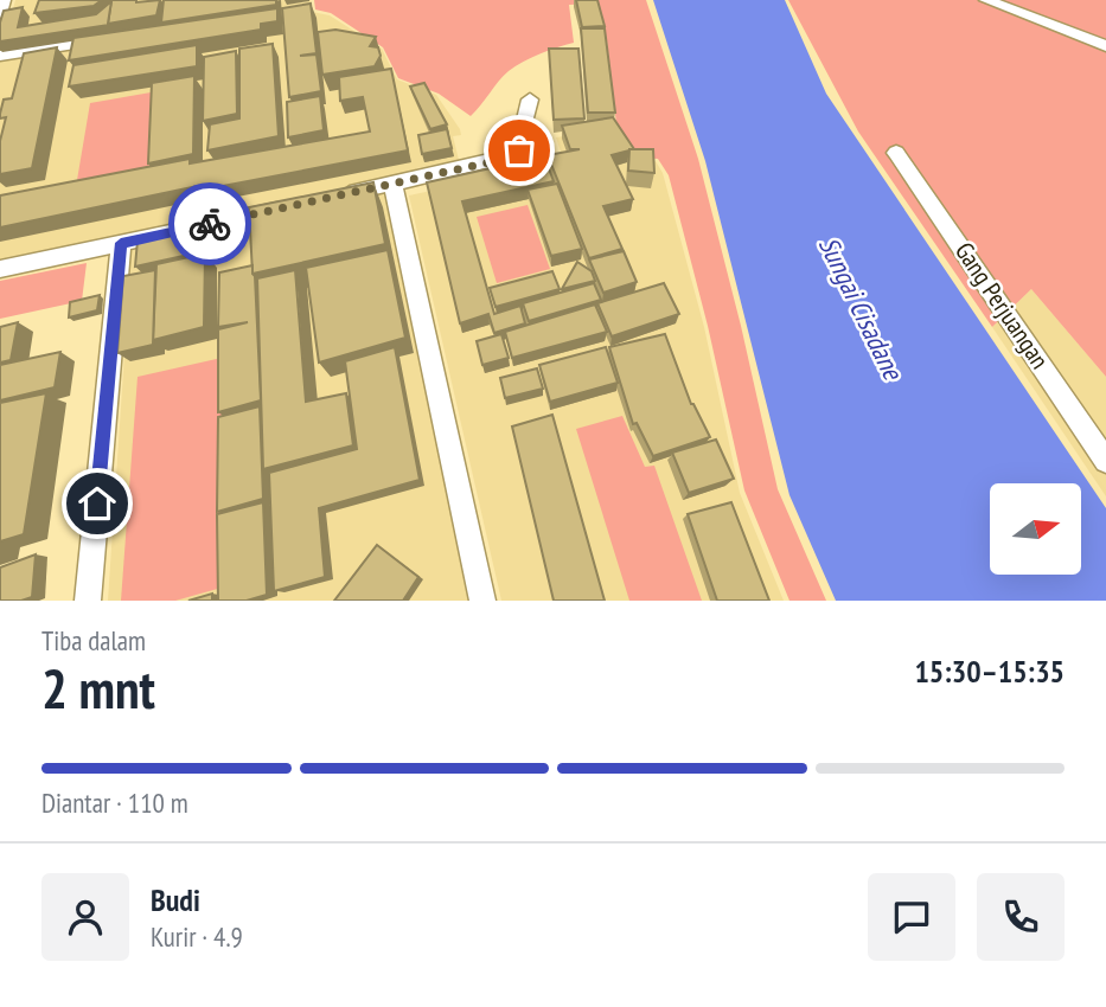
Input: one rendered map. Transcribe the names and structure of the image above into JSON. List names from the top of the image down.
{
  "streets": {
    "street": ["Gang Perjuangan"]
  },
  "water": ["Sungai Cisadane"],
  "north": "right",
  "page": {
    "heading": ["2 mnt", "Tiba dalam", "15:30–15:35"],
    "panel": ["Budi", "Kurir · 4.9"],
    "bar": "Diantar · 110 m"
  }
}
